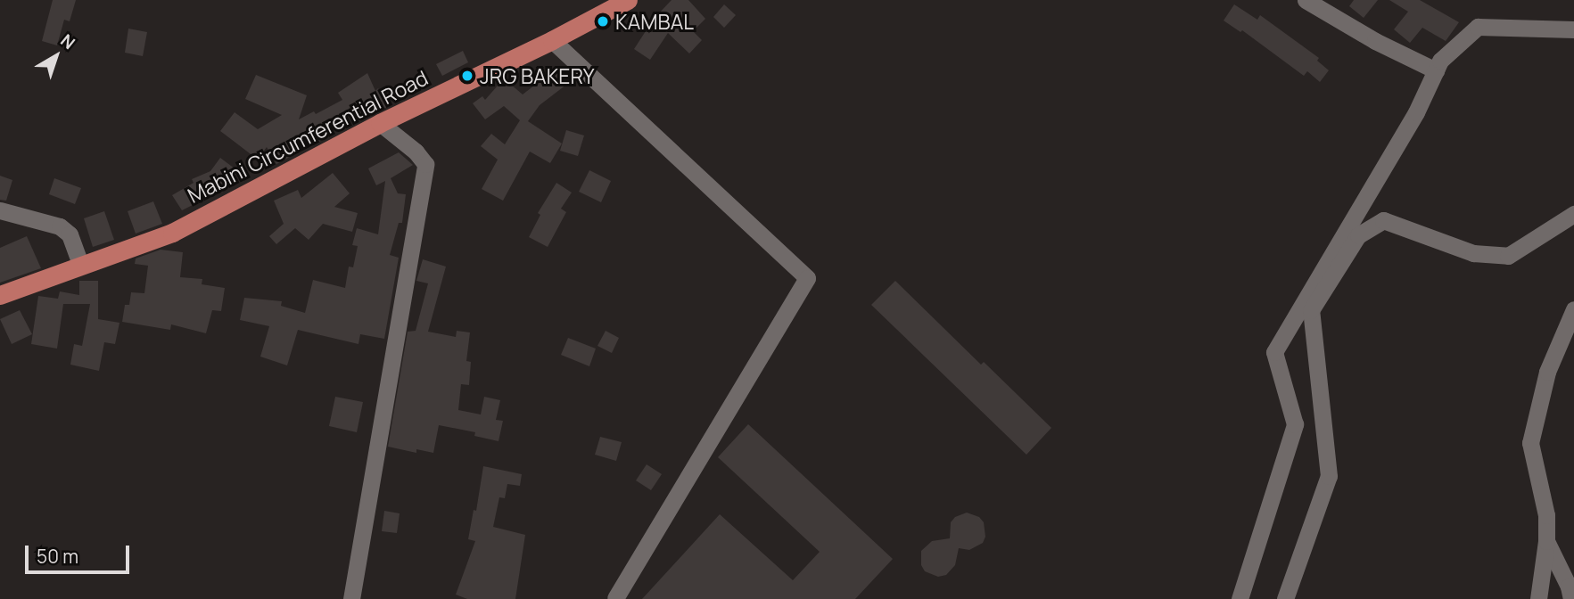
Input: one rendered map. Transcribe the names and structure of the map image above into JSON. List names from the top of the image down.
{
  "streets": {
    "main road": ["Mabini Circumferential Road"]
  },
  "places": ["KAMBAL", "JRG BAKERY"],
  "scale_bar": "50 m",
  "north": "top right"
}
